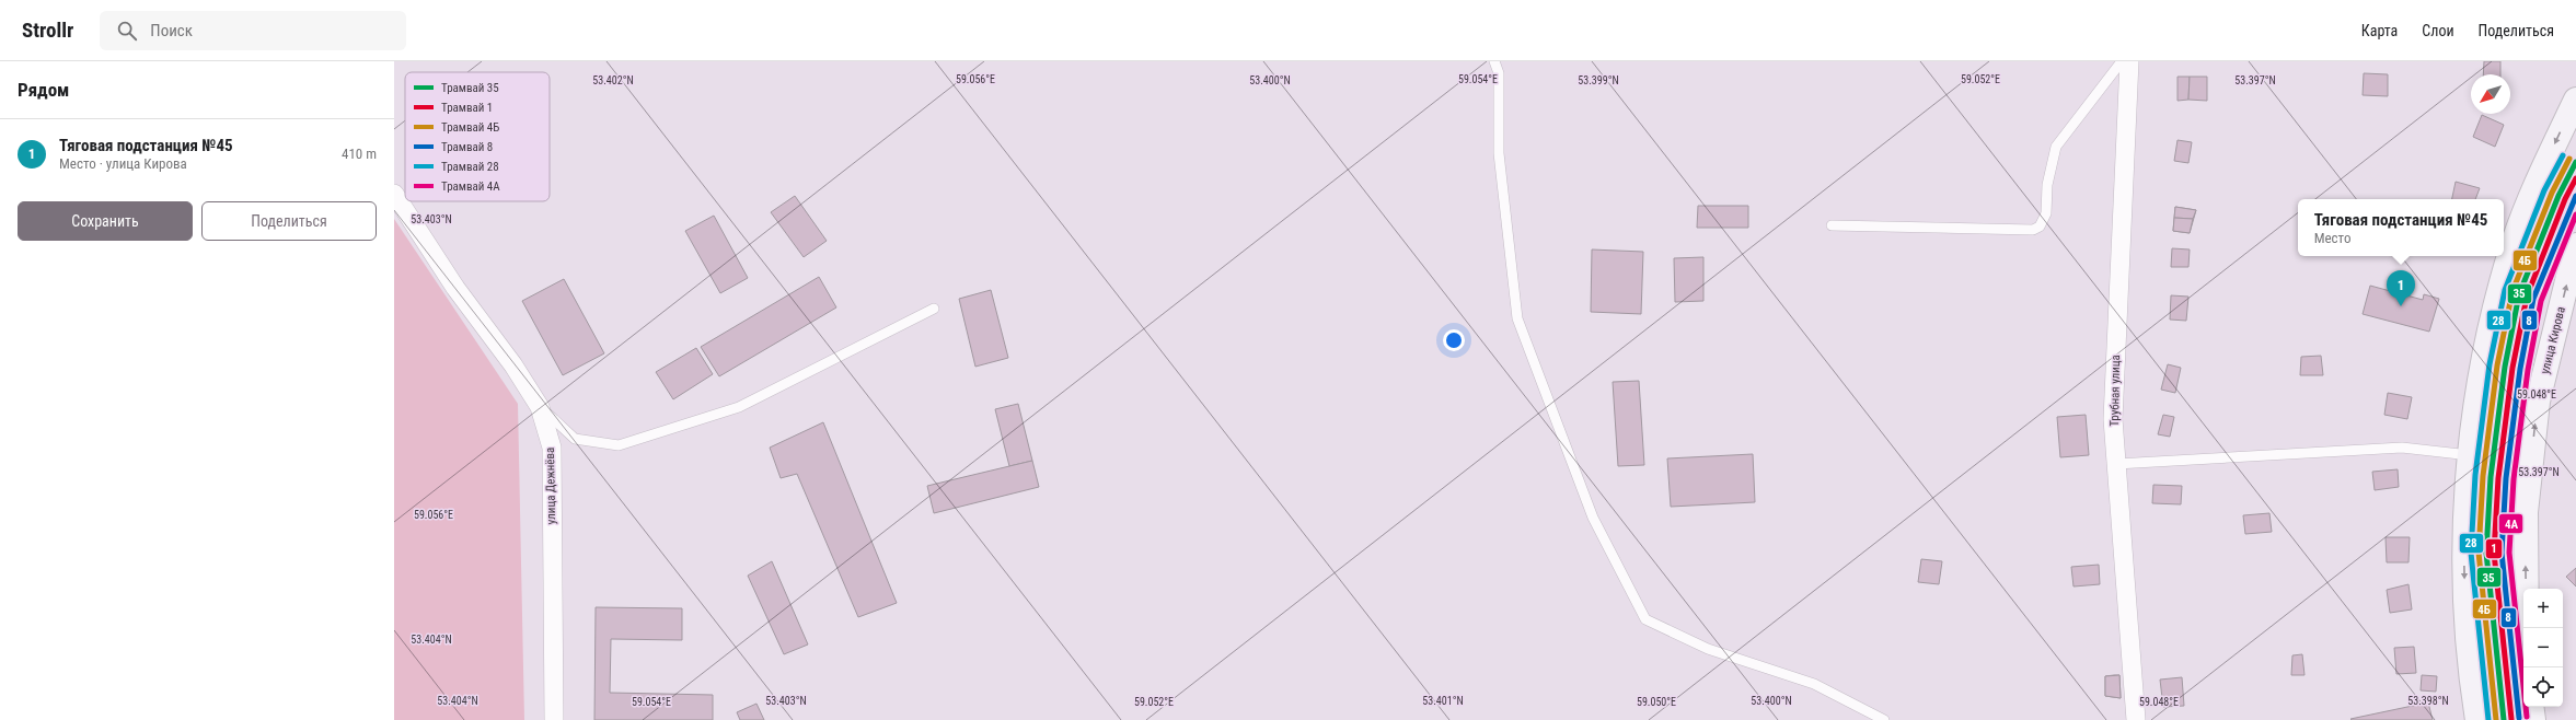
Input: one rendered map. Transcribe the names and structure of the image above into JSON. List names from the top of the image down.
{
  "streets": {
    "main road": ["улица Кирова"],
    "street": ["Трубная улица", "улица Дежнёва"]
  },
  "lines": [
    "tram line 28",
    "tram line 4Б",
    "tram line 35",
    "tram line 1",
    "tram line 8",
    "tram line 4А"
  ],
  "legend": [
    "Трамвай 35",
    "Трамвай 1",
    "Трамвай 4Б",
    "Трамвай 8",
    "Трамвай 28",
    "Трамвай 4А"
  ],
  "north": "bottom left",
  "page": {
    "header": "Strollr",
    "search": "Поиск",
    "nav": ["Карта", "Слои", "Поделиться"],
    "heading": "Рядом",
    "list": [
      {
        "mark": "1",
        "name": "Тяговая подстанция №45",
        "note": "Место · улица Кирова",
        "value": "410 m"
      }
    ],
    "buttons": ["Сохранить", "Поделиться"],
    "popup": ["Тяговая подстанция №45", "Место"],
    "pins": "1",
    "map_buttons": ["+", "−"]
  },
  "coordinates": [
    "59.056°E",
    "59.052°E",
    "59.054°E",
    "53.402°N",
    "53.400°N",
    "53.399°N",
    "53.397°N",
    "53.403°N",
    "59.048°E",
    "53.404°N",
    "53.401°N",
    "53.398°N",
    "59.050°E"
  ]
}
